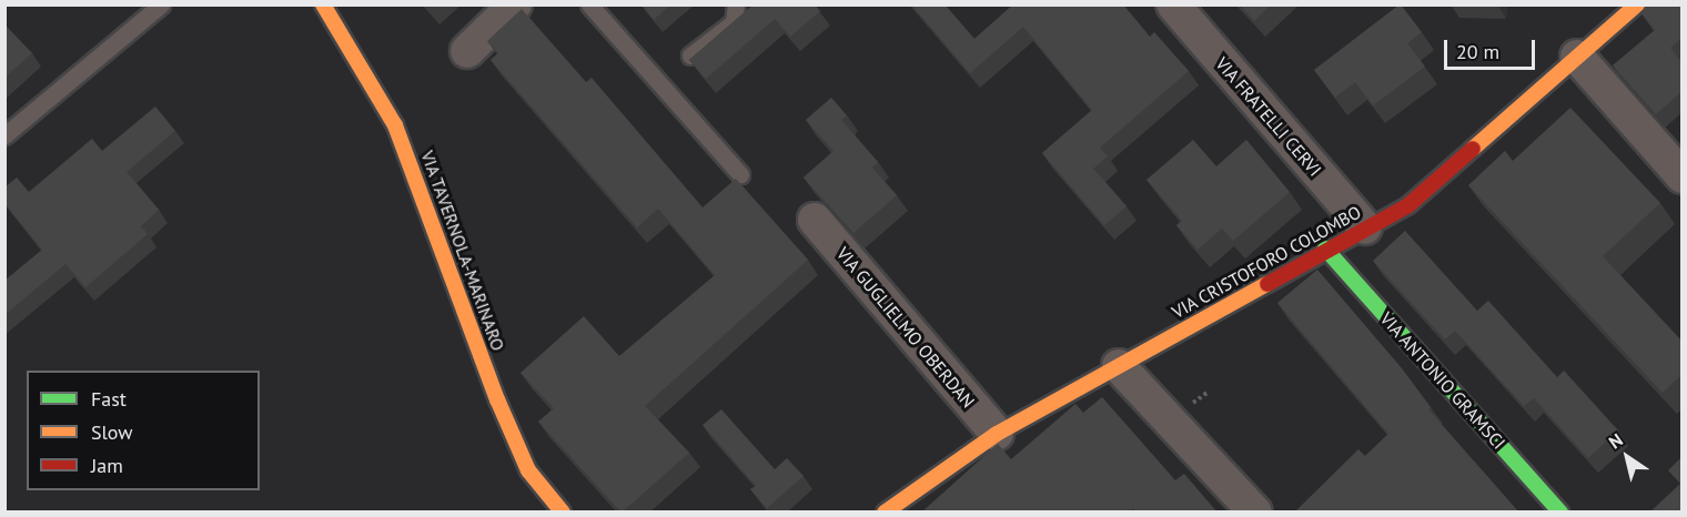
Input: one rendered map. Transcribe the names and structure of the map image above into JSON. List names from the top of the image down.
{
  "streets": {
    "street": [
      "VIA FRATELLI CERVI",
      "VIA TAVERNOLA-MARINARO",
      "VIA CRISTOFORO COLOMBO",
      "VIA GUGLIELMO OBERDAN",
      "VIA ANTONIO GRAMSCI"
    ]
  },
  "crossings": [
    ["VIA FRATELLI CERVI", "VIA CRISTOFORO COLOMBO"],
    ["VIA CRISTOFORO COLOMBO", "VIA GUGLIELMO OBERDAN"],
    ["VIA CRISTOFORO COLOMBO", "VIA ANTONIO GRAMSCI"]
  ],
  "legend": ["Fast", "Slow", "Jam"],
  "scale_bar": "20 m",
  "north": "top left"
}
